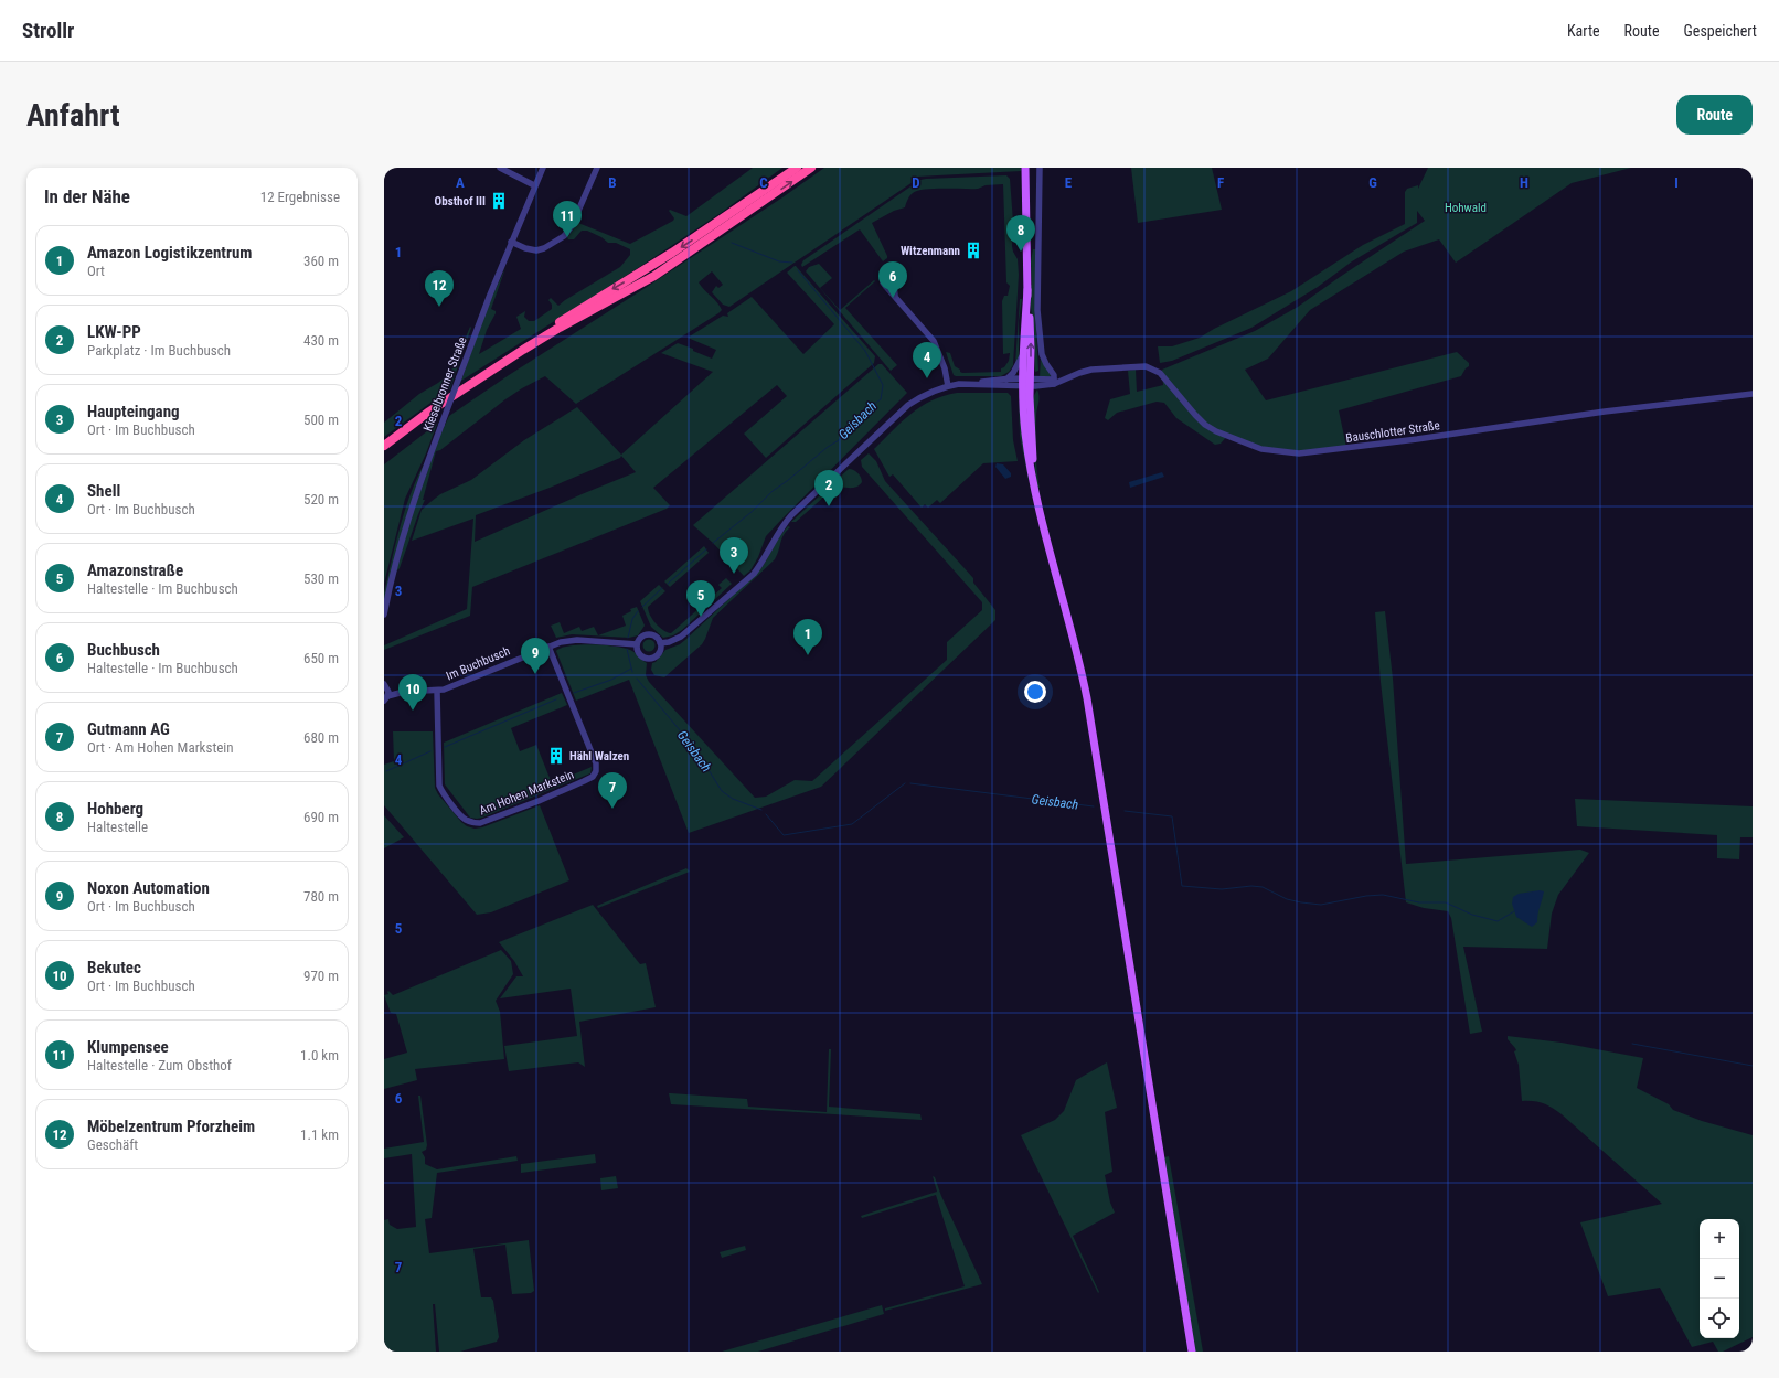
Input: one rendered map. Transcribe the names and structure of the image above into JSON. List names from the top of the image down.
{
  "streets": {
    "street": [
      "Kieselbronner Straße",
      "Bauschlotter Straße",
      "Im Buchbusch",
      "Am Hohen Markstein"
    ]
  },
  "crossings": [
    ["Im Buchbusch", "Am Hohen Markstein"]
  ],
  "water": ["Geisbach"],
  "parks": ["Hohwald"],
  "places": {
    "building": ["Obsthof III", "Witzenmann", "Hähl Walzen"]
  },
  "page": {
    "header": "Strollr",
    "nav": ["Karte", "Route", "Gespeichert"],
    "buttons": "Route",
    "title": "Anfahrt",
    "heading": ["In der Nähe", "12 Ergebnisse"],
    "pins": [
      "11",
      "8",
      "6",
      "12",
      "4",
      "2",
      "3",
      "5",
      "1",
      "9",
      "10",
      "7"
    ],
    "list": [
      {
        "mark": "1",
        "name": "Amazon Logistikzentrum",
        "note": "Ort",
        "value": "360 m"
      },
      {
        "mark": "2",
        "name": "LKW-PP",
        "note": "Parkplatz · Im Buchbusch",
        "value": "430 m"
      },
      {
        "mark": "3",
        "name": "Haupteingang",
        "note": "Ort · Im Buchbusch",
        "value": "500 m"
      },
      {
        "mark": "4",
        "name": "Shell",
        "note": "Ort · Im Buchbusch",
        "value": "520 m"
      },
      {
        "mark": "5",
        "name": "Amazonstraße",
        "note": "Haltestelle · Im Buchbusch",
        "value": "530 m"
      },
      {
        "mark": "6",
        "name": "Buchbusch",
        "note": "Haltestelle · Im Buchbusch",
        "value": "650 m"
      },
      {
        "mark": "7",
        "name": "Gutmann AG",
        "note": "Ort · Am Hohen Markstein",
        "value": "680 m"
      },
      {
        "mark": "8",
        "name": "Hohberg",
        "note": "Haltestelle",
        "value": "690 m"
      },
      {
        "mark": "9",
        "name": "Noxon Automation",
        "note": "Ort · Im Buchbusch",
        "value": "780 m"
      },
      {
        "mark": "10",
        "name": "Bekutec",
        "note": "Ort · Im Buchbusch",
        "value": "970 m"
      },
      {
        "mark": "11",
        "name": "Klumpensee",
        "note": "Haltestelle · Zum Obsthof",
        "value": "1.0 km"
      },
      {
        "mark": "12",
        "name": "Möbelzentrum Pforzheim",
        "note": "Geschäft",
        "value": "1.1 km"
      }
    ],
    "map_buttons": ["+", "−"]
  },
  "grid": {
    "columns": [
      "A",
      "B",
      "C",
      "D",
      "E",
      "F",
      "G",
      "H",
      "I"
    ],
    "rows": [
      "1",
      "2",
      "3",
      "4",
      "5",
      "6",
      "7"
    ]
  }
}
